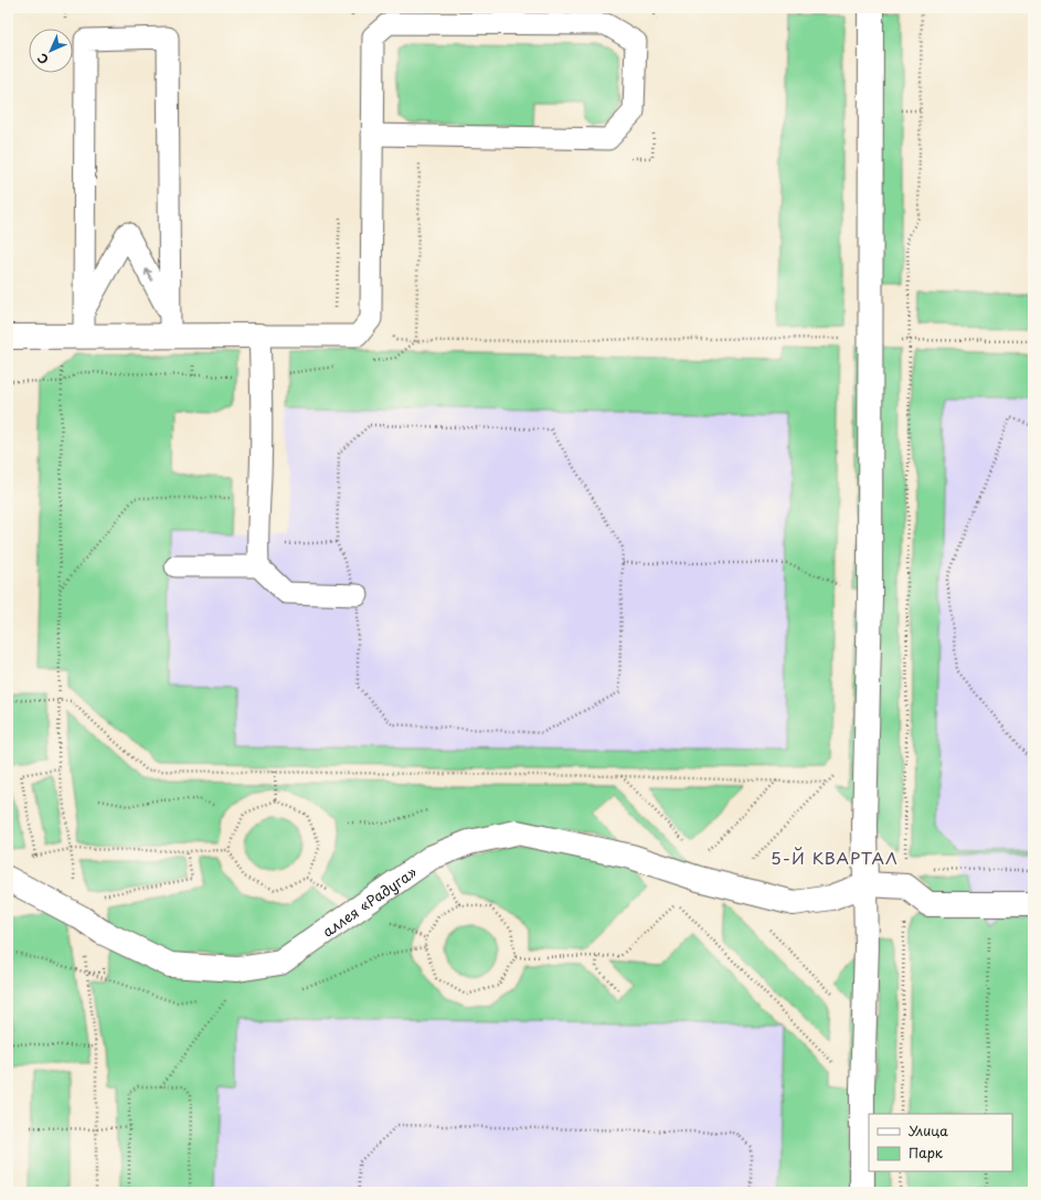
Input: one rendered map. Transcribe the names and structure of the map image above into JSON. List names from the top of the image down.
{
  "streets": {
    "street": ["аллея «Радуга»"]
  },
  "districts": ["5-Й КВАРТАЛ"],
  "legend": ["Улица", "Парк"],
  "north": "bottom left"
}
